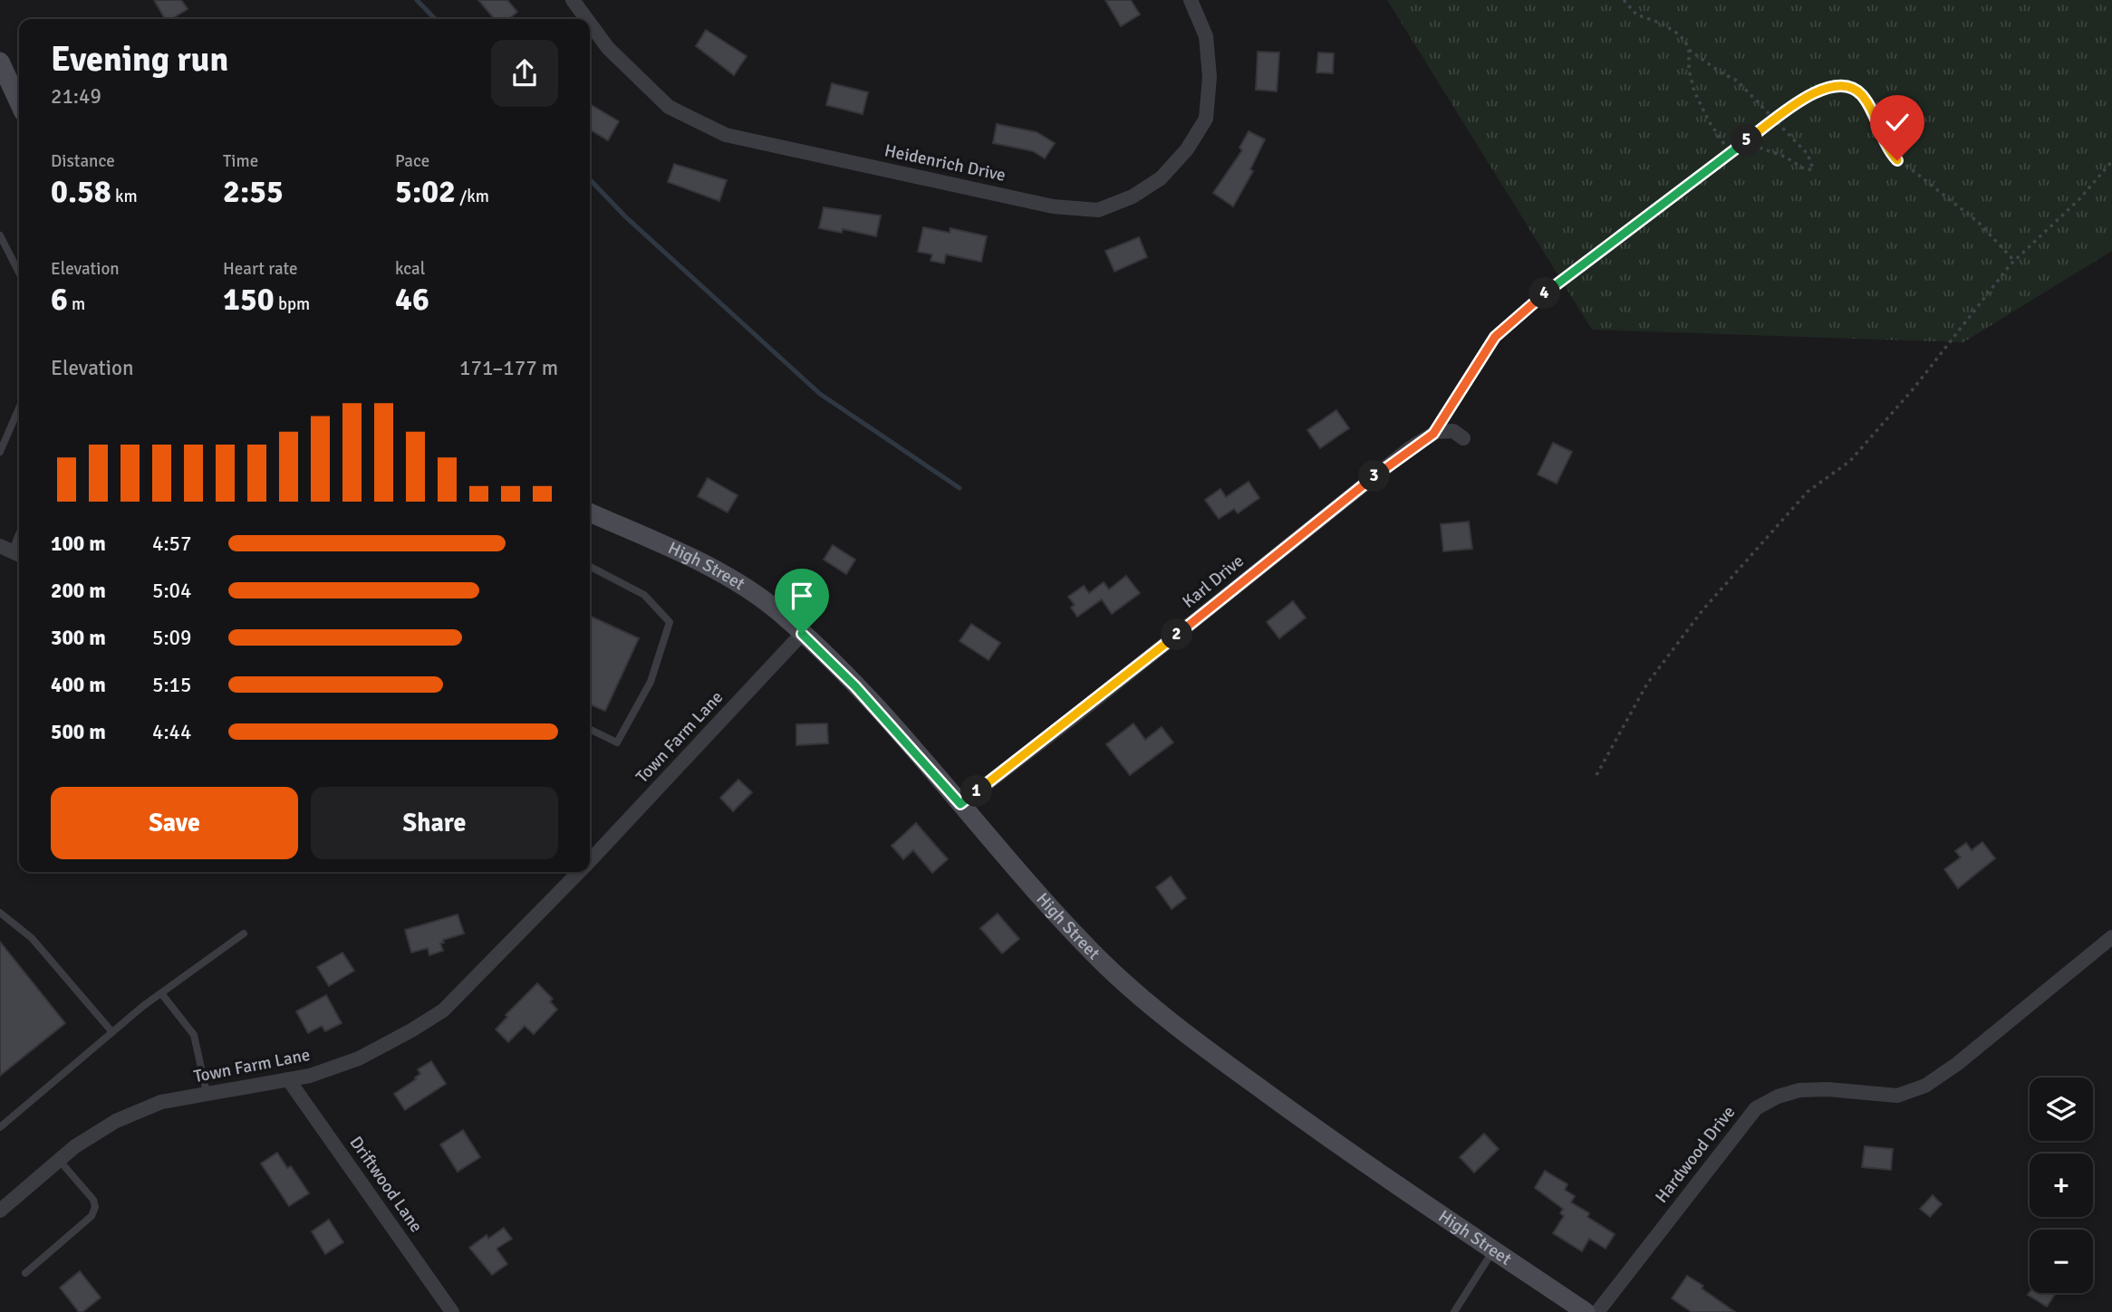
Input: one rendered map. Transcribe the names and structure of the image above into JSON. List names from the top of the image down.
{
  "streets": {
    "main road": ["High Street"],
    "street": [
      "Heidenrich Drive",
      "Karl Drive",
      "Town Farm Lane",
      "Hardwood Drive",
      "Driftwood Lane"
    ]
  },
  "crossings": [
    ["High Street", "Karl Drive"],
    ["High Street", "Town Farm Lane"],
    ["Town Farm Lane", "Driftwood Lane"]
  ],
  "page": {
    "heading": ["Evening run", "21:49"],
    "pins": [
      "5",
      "4",
      "3",
      "2",
      "1"
    ],
    "stats": [
      ["Distance", "0.58 km"],
      ["Time", "2:55"],
      ["Pace", "5:02 /km"],
      ["Elevation", "6 m"],
      ["Heart rate", "150 bpm"],
      ["kcal", "46"]
    ],
    "chart": ["Elevation", "171–177 m"],
    "list": [
      {
        "name": "100 m",
        "note": "4:57"
      },
      {
        "name": "200 m",
        "note": "5:04"
      },
      {
        "name": "300 m",
        "note": "5:09"
      },
      {
        "name": "400 m",
        "note": "5:15"
      },
      {
        "name": "500 m",
        "note": "4:44"
      }
    ],
    "buttons": ["Save", "Share"],
    "map_buttons": ["+", "−"]
  }
}
